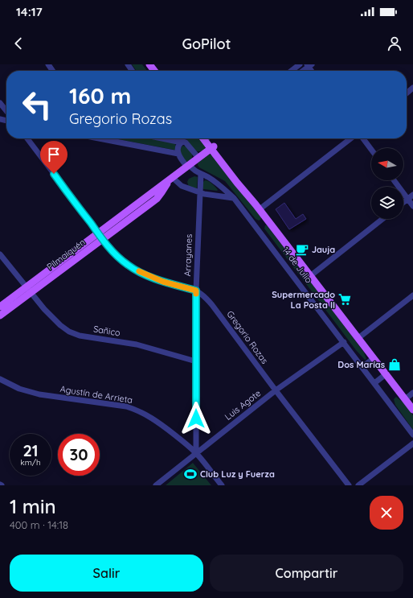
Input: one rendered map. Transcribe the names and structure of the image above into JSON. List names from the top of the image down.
{
  "streets": {
    "main road": ["Pilmaiquén", "14 de Julio"],
    "street": [
      "Arrayanes",
      "Sañico",
      "Gregorio Rozas",
      "Agustín de Arrieta",
      "Luis Agote"
    ]
  },
  "crossings": [
    ["Pilmaiquén", "14 de Julio"],
    ["Pilmaiquén", "Sañico"],
    ["Pilmaiquén", "Gregorio Rozas"],
    ["Arrayanes", "14 de Julio"],
    ["Arrayanes", "Sañico"],
    ["Arrayanes", "Gregorio Rozas"],
    ["Arrayanes", "Agustín de Arrieta"],
    ["Arrayanes", "Luis Agote"],
    ["14 de Julio", "Luis Agote"],
    ["Gregorio Rozas", "Luis Agote"],
    ["Agustín de Arrieta", "Luis Agote"]
  ],
  "places": {
    "cafe": ["Jauja"],
    "supermarket": ["Supermercado La Posta II"],
    "shop": ["Dos Marías"],
    "sports": ["Club Luz y Fuerza"]
  },
  "north": "left",
  "page": {
    "status": "14:17",
    "header": "GoPilot",
    "turn": ["160 m", "Gregorio Rozas"],
    "speed": "21 km/h",
    "limit": "30",
    "heading": ["1 min", "400 m · 14:18"],
    "buttons": ["Salir", "Compartir"]
  }
}
